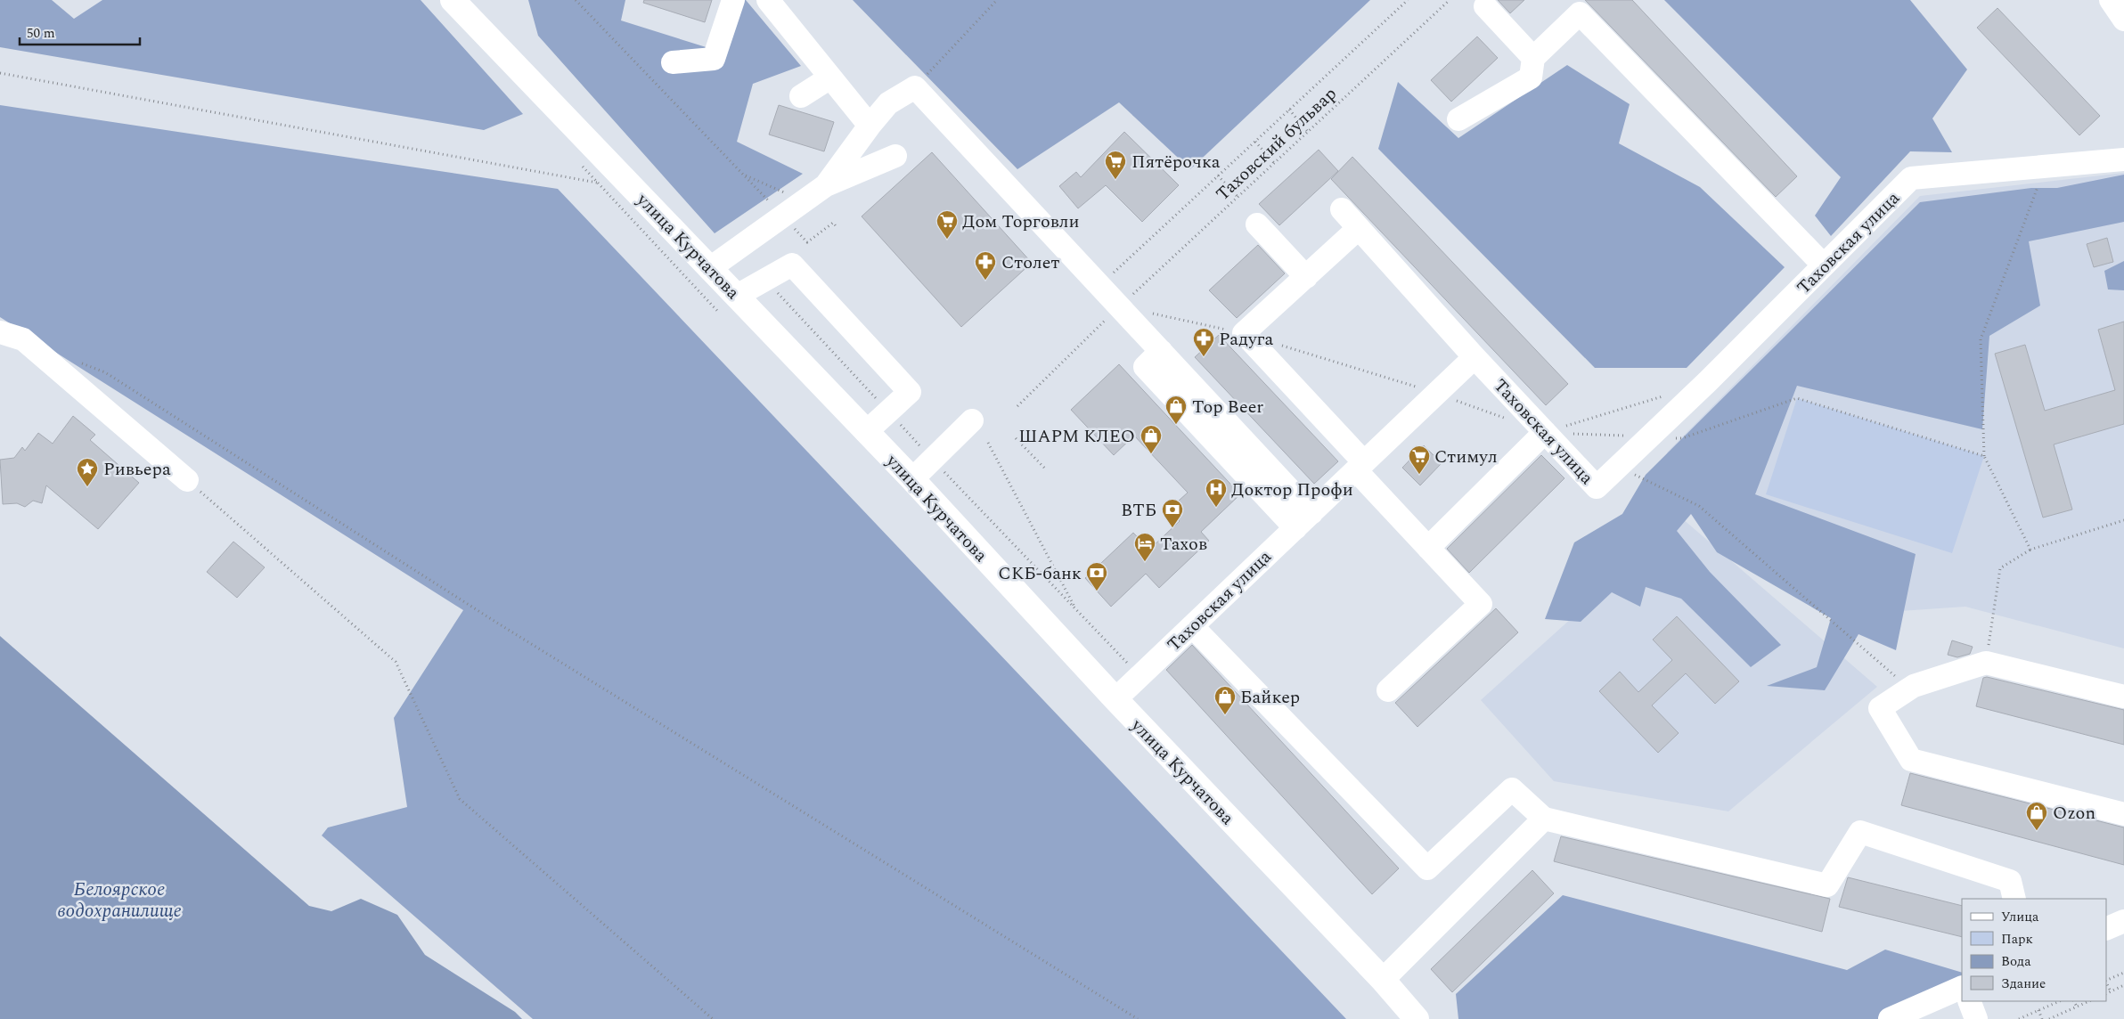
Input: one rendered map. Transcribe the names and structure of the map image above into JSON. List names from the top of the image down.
{
  "streets": {
    "main road": ["улица Курчатова"],
    "street": ["Таховская улица"],
    "path": ["Таховский бульвар"]
  },
  "crossings": [
    ["Таховская улица", "улица Курчатова"]
  ],
  "water": ["Белоярское водохранилище"],
  "places": {
    "supermarket": ["Пятёрочка", "Дом Торговли", "Стимул"],
    "pharmacy": ["Столет", "Радуга"],
    "shop": [
      "Top Beer",
      "ШАРМ КЛЕО",
      "Байкер",
      "Ozon"
    ],
    "place": ["Ривьера"],
    "hospital": ["Доктор Профи"],
    "bank": ["ВТБ", "СКБ-банк"],
    "hotel": ["Тахов"]
  },
  "legend": [
    "Улица",
    "Парк",
    "Вода",
    "Здание"
  ],
  "scale_bar": "50 m"
}
